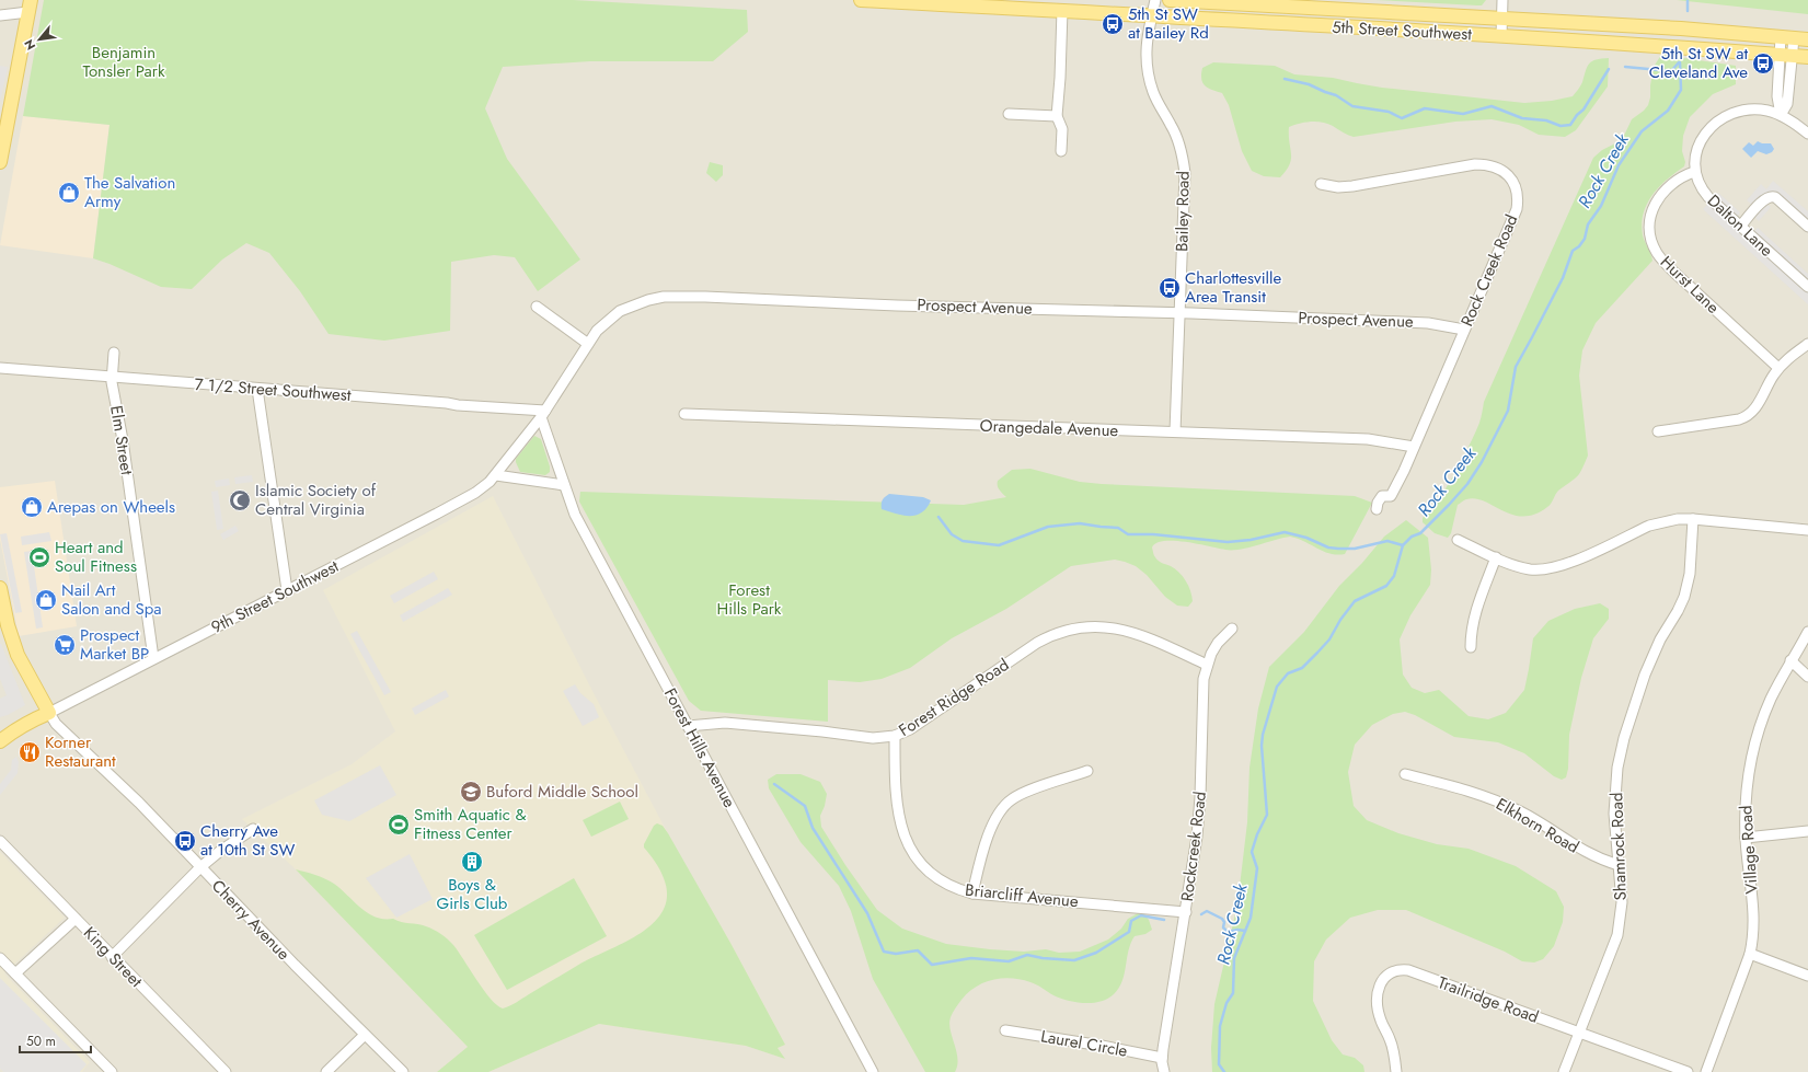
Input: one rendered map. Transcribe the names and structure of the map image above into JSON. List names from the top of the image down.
{
  "streets": {
    "main road": ["5th Street Southwest", "Cherry Avenue"],
    "street": [
      "Bailey Road",
      "Dalton Lane",
      "Rock Creek Road",
      "Hurst Lane",
      "Prospect Avenue",
      "7 1/2 Street Southwest",
      "Orangedale Avenue",
      "Elm Street",
      "9th Street Southwest",
      "Forest Ridge Road",
      "Forest Hills Avenue",
      "Elkhorn Road",
      "Rockcreek Road",
      "Shamrock Road",
      "Village Road",
      "Briarcliff Avenue",
      "King Street",
      "Trailridge Road",
      "Laurel Circle"
    ]
  },
  "crossings": [
    ["5th Street Southwest", "Bailey Road"],
    ["Bailey Road", "Prospect Avenue"],
    ["Bailey Road", "Orangedale Avenue"],
    ["Dalton Lane", "Hurst Lane"],
    ["Rock Creek Road", "Prospect Avenue"],
    ["Rock Creek Road", "Orangedale Avenue"],
    ["Prospect Avenue", "7 1/2 Street Southwest"],
    ["Prospect Avenue", "9th Street Southwest"],
    ["Prospect Avenue", "Forest Hills Avenue"],
    ["7 1/2 Street Southwest", "Elm Street"],
    ["7 1/2 Street Southwest", "9th Street Southwest"],
    ["7 1/2 Street Southwest", "Forest Hills Avenue"],
    ["Elm Street", "9th Street Southwest"],
    ["9th Street Southwest", "Forest Hills Avenue"],
    ["9th Street Southwest", "Cherry Avenue"],
    ["Forest Ridge Road", "Forest Hills Avenue"],
    ["Forest Ridge Road", "Rockcreek Road"],
    ["Forest Ridge Road", "Briarcliff Avenue"],
    ["Elkhorn Road", "Shamrock Road"],
    ["Rockcreek Road", "Briarcliff Avenue"],
    ["Rockcreek Road", "Laurel Circle"],
    ["Shamrock Road", "Trailridge Road"]
  ],
  "water": ["Rock Creek"],
  "parks": ["Benjamin Tonsler Park", "Forest Hills Park"],
  "places": {
    "bus stop": [
      "5th St SW at Bailey Rd",
      "5th St SW at Cleveland Ave",
      "Charlottesville Area Transit",
      "Cherry Ave at 10th St SW"
    ],
    "shop": ["The Salvation Army", "Arepas on Wheels", "Nail Art Salon and Spa"],
    "mosque": ["Islamic Society of Central Virginia"],
    "sports": ["Heart and Soul Fitness", "Smith Aquatic & Fitness Center"],
    "supermarket": ["Prospect Market BP"],
    "restaurant": ["Korner Restaurant"],
    "school or university": ["Buford Middle School"],
    "building": ["Boys & Girls Club"]
  },
  "scale_bar": "50 m",
  "north": "bottom left"
}
